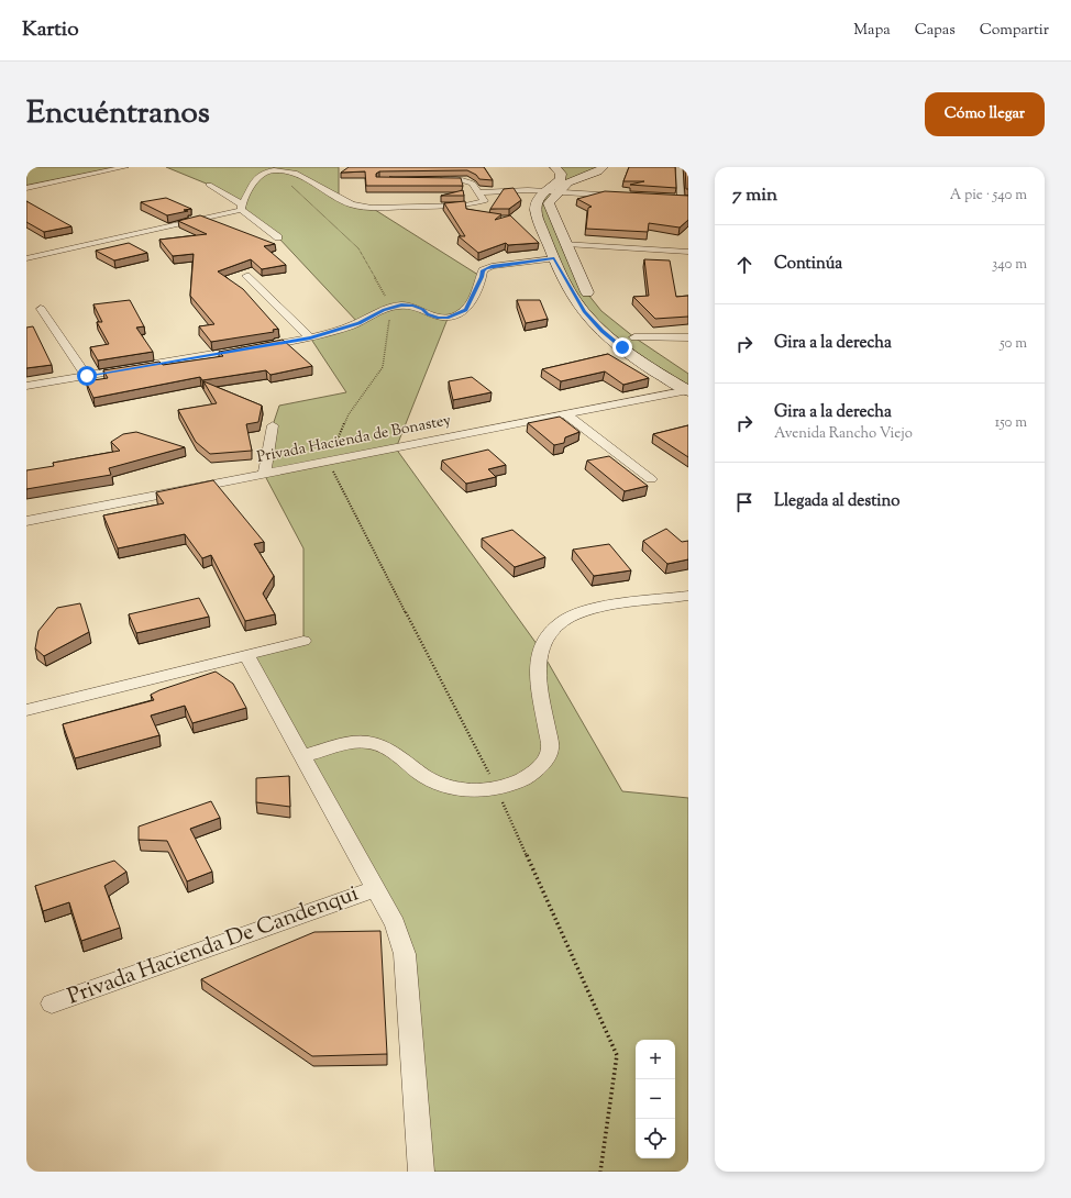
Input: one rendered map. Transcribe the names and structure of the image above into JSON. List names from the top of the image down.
{
  "streets": {
    "street": ["Privada Hacienda de Bonastey", "Privada Hacienda De Candenqui"]
  },
  "page": {
    "header": "Kartio",
    "nav": ["Mapa", "Capas", "Compartir"],
    "title": "Encuéntranos",
    "buttons": "Cómo llegar",
    "heading": ["7 min", "A pie · 540 m"],
    "list": [
      ["Continúa", "340 m"],
      ["Gira a la derecha", "50 m"],
      ["Gira a la derecha", "Avenida Rancho Viejo", "150 m"],
      "Llegada al destino"
    ],
    "map_buttons": ["+", "−"]
  }
}
